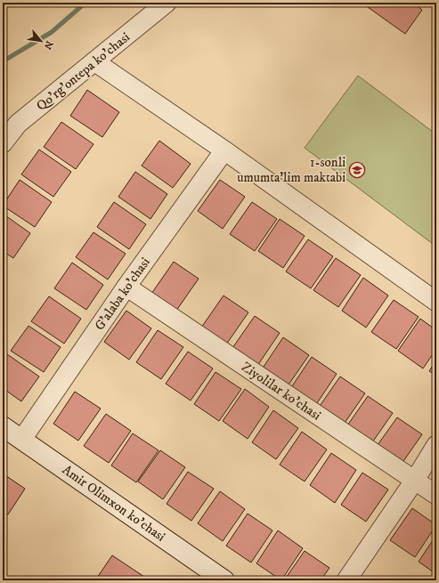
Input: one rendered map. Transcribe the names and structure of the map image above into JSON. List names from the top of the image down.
{
  "streets": {
    "street": [
      "Qo'rg'ontepa ko'chasi",
      "G'alaba ko'chasi",
      "Ziyolilar ko'chasi",
      "Amir Olimxon ko'chasi"
    ]
  },
  "crossings": [
    ["G'alaba ko'chasi", "Ziyolilar ko'chasi"],
    ["G'alaba ko'chasi", "Amir Olimxon ko'chasi"]
  ],
  "places": {
    "school or university": ["1-sonli umumta'lim maktabi"]
  },
  "north": "bottom right"
}
